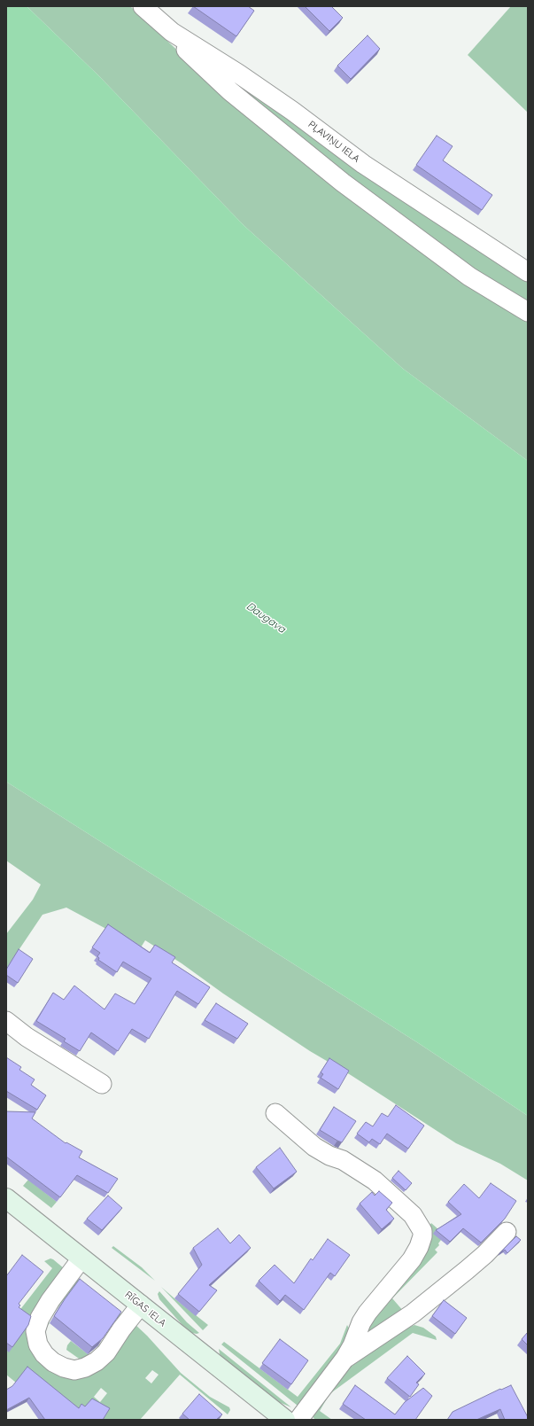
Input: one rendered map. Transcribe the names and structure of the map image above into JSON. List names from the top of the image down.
{
  "streets": {
    "main road": ["RĪGAS IELA"],
    "street": ["PĻAVIŅU IELA"]
  },
  "water": ["Daugava"]
}
